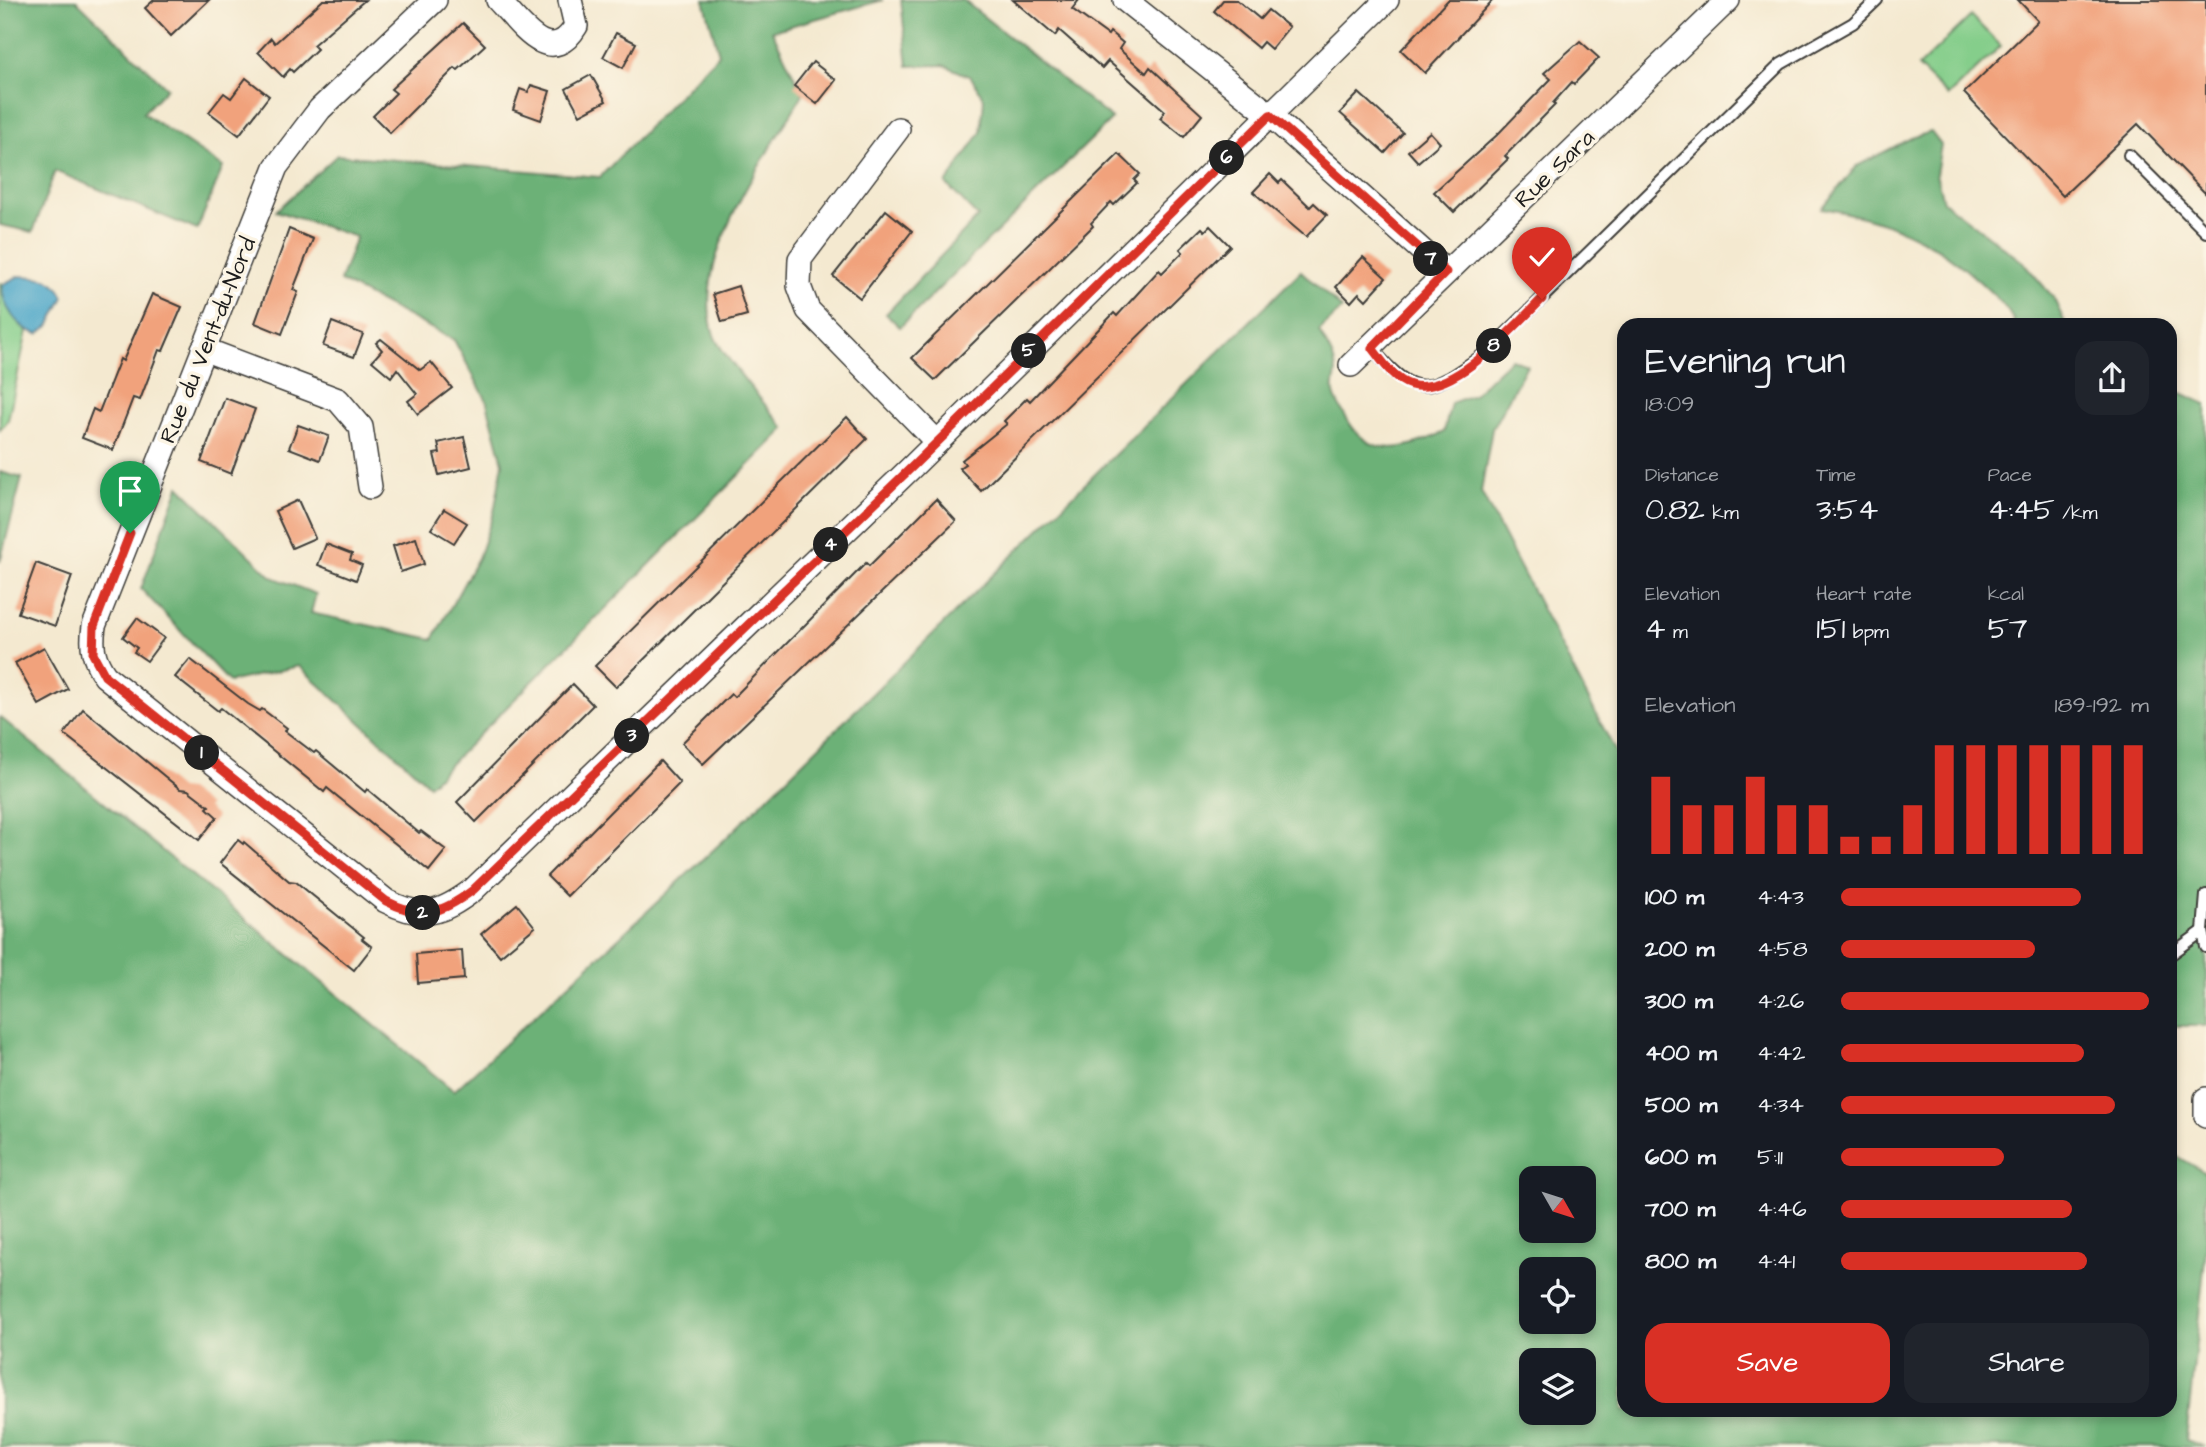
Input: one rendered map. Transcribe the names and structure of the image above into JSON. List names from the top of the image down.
{
  "streets": {
    "street": ["Rue Sara", "Rue du Vent-du-Nord"]
  },
  "north": "bottom right",
  "page": {
    "pins": [
      "6",
      "7",
      "8",
      "5",
      "4",
      "3",
      "1",
      "2"
    ],
    "heading": ["Evening run", "18:09"],
    "stats": [
      ["Distance", "0.82 km"],
      ["Time", "3:54"],
      ["Pace", "4:45 /km"],
      ["Elevation", "4 m"],
      ["Heart rate", "151 bpm"],
      ["kcal", "57"]
    ],
    "chart": ["Elevation", "189–192 m"],
    "list": [
      {
        "name": "100 m",
        "note": "4:43"
      },
      {
        "name": "200 m",
        "note": "4:58"
      },
      {
        "name": "300 m",
        "note": "4:26"
      },
      {
        "name": "400 m",
        "note": "4:42"
      },
      {
        "name": "500 m",
        "note": "4:34"
      },
      {
        "name": "600 m",
        "note": "5:11"
      },
      {
        "name": "700 m",
        "note": "4:46"
      },
      {
        "name": "800 m",
        "note": "4:41"
      }
    ],
    "buttons": ["Save", "Share"]
  }
}
